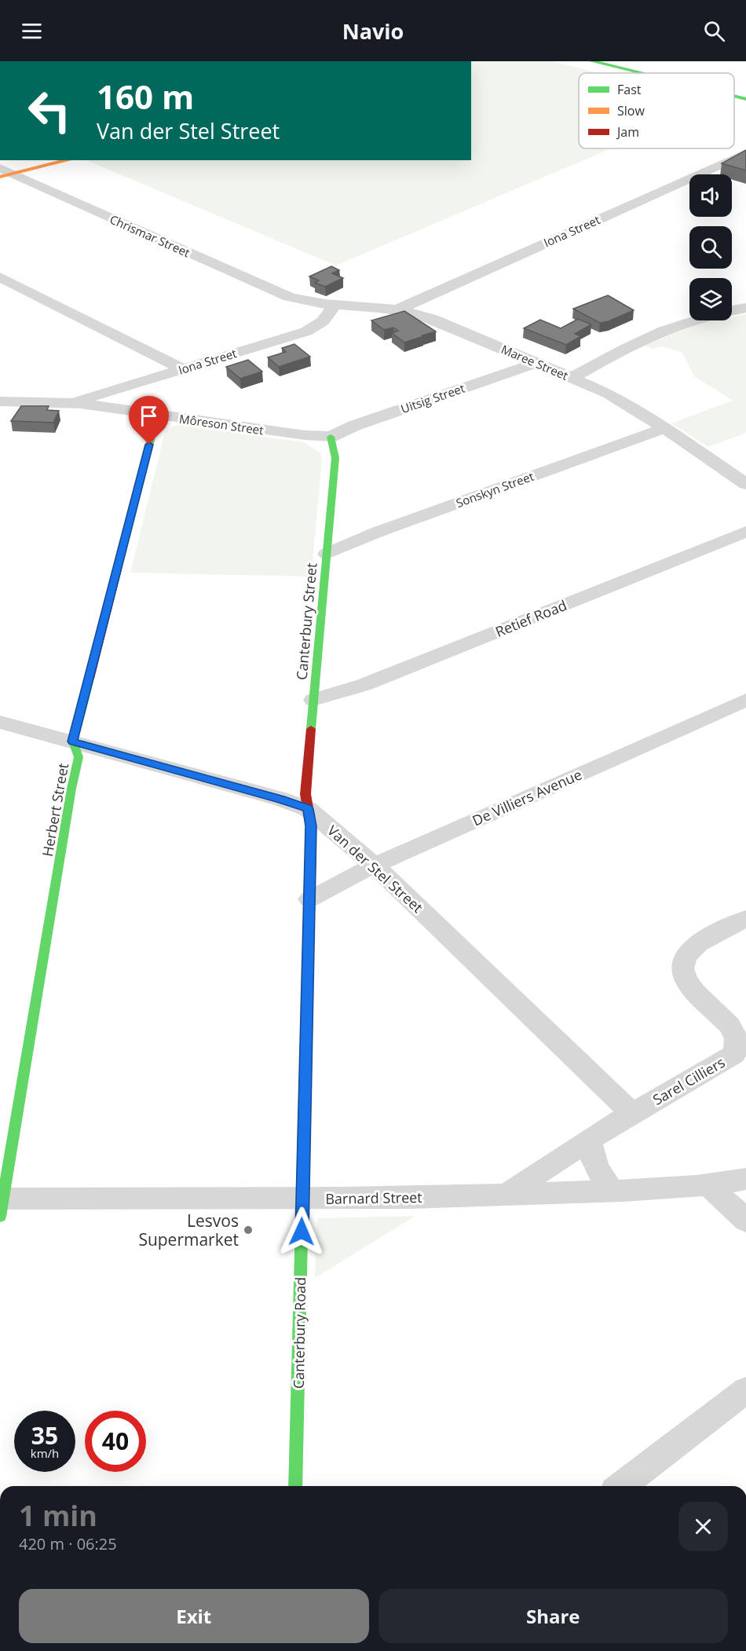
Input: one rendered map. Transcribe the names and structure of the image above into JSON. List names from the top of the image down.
{
  "streets": {
    "street": [
      "Iona Street",
      "Chrismar Street",
      "Maree Street",
      "Uitsig Street",
      "Môreson Street",
      "Sonskyn Street",
      "Retief Road",
      "Canterbury Street",
      "De Villiers Avenue",
      "Herbert Street",
      "Van der Stel Street",
      "Sarel Cilliers",
      "Barnard Street",
      "Canterbury Road"
    ]
  },
  "crossings": [
    ["Iona Street", "Maree Street"],
    ["Iona Street", "Môreson Street"],
    ["Chrismar Street", "Maree Street"],
    ["Maree Street", "Uitsig Street"],
    ["Maree Street", "Sonskyn Street"],
    ["Uitsig Street", "Môreson Street"],
    ["Uitsig Street", "Canterbury Street"],
    ["Môreson Street", "Canterbury Street"],
    ["Môreson Street", "Herbert Street"],
    ["Sonskyn Street", "Canterbury Street"],
    ["Retief Road", "Canterbury Street"],
    ["Canterbury Street", "Van der Stel Street"],
    ["Canterbury Street", "Canterbury Road"],
    ["De Villiers Avenue", "Van der Stel Street"],
    ["De Villiers Avenue", "Canterbury Road"],
    ["Herbert Street", "Van der Stel Street"],
    ["Herbert Street", "Barnard Street"],
    ["Van der Stel Street", "Sarel Cilliers"],
    ["Van der Stel Street", "Canterbury Road"],
    ["Sarel Cilliers", "Barnard Street"],
    ["Barnard Street", "Canterbury Road"]
  ],
  "places": ["Lesvos Supermarket"],
  "legend": ["Fast", "Slow", "Jam"],
  "page": {
    "header": "Navio",
    "turn": ["160 m", "Van der Stel Street"],
    "speed": "35 km/h",
    "limit": "40",
    "heading": ["1 min", "420 m · 06:25"],
    "buttons": ["Exit", "Share"]
  }
}
